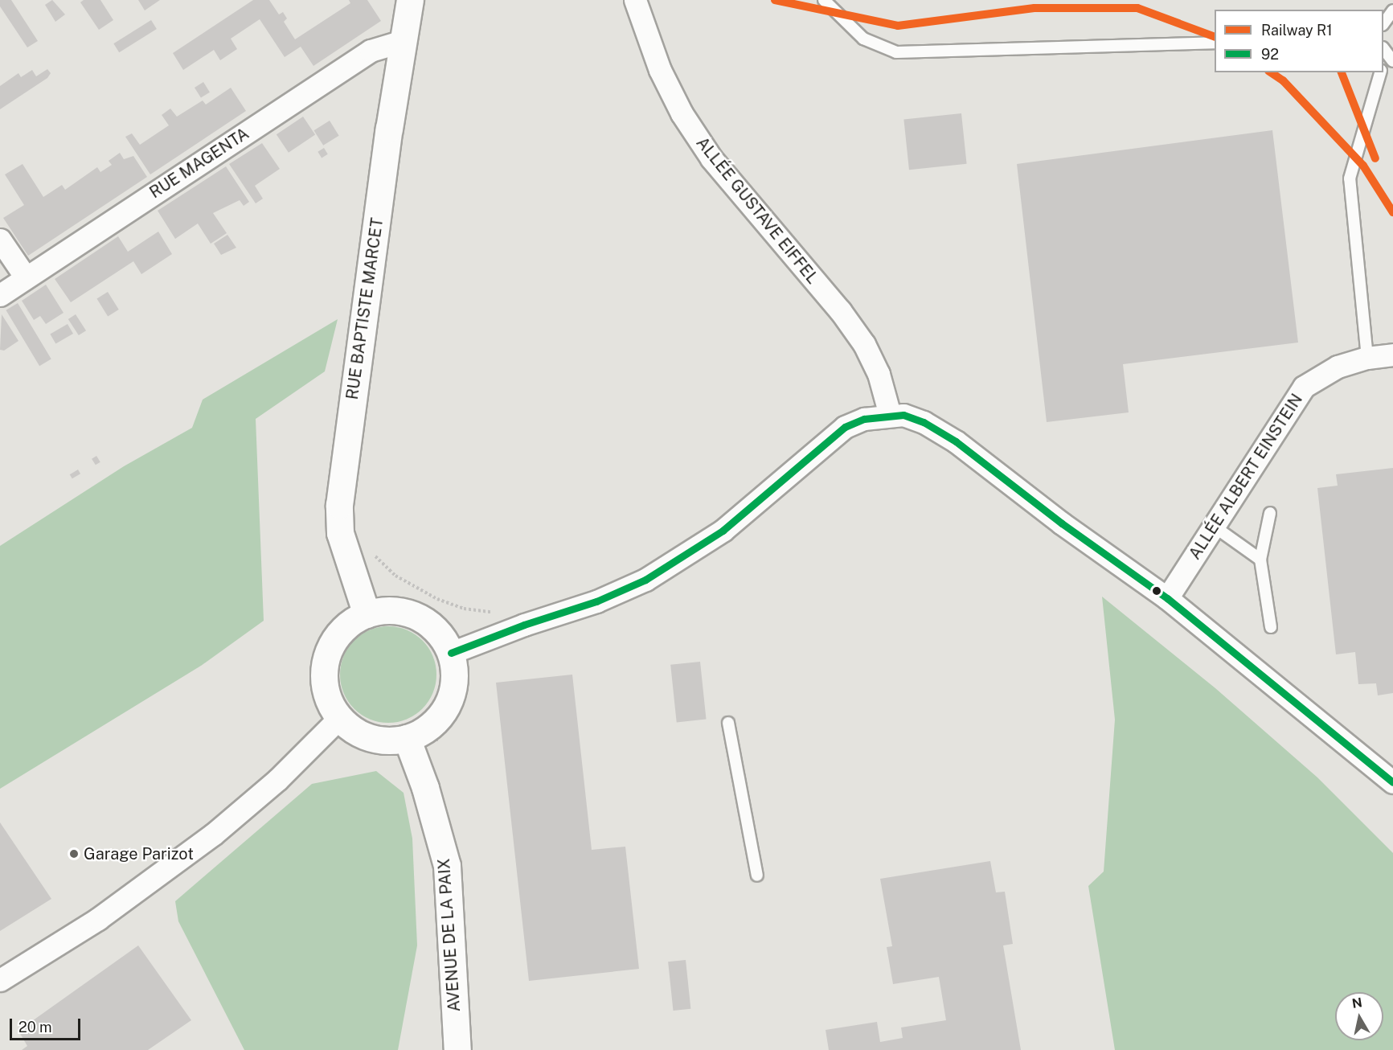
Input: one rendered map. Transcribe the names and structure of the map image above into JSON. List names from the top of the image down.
{
  "streets": {
    "street": [
      "RUE MAGENTA",
      "ALLÉE GUSTAVE EIFFEL",
      "RUE BAPTISTE MARCET",
      "ALLÉE ALBERT EINSTEIN",
      "AVENUE DE LA PAIX"
    ]
  },
  "crossings": [
    ["RUE MAGENTA", "RUE BAPTISTE MARCET"],
    ["RUE BAPTISTE MARCET", "AVENUE DE LA PAIX"]
  ],
  "places": ["Garage Parizot"],
  "lines": ["rail line R1", "transit line 92"],
  "legend": ["Railway R1", "92"],
  "scale_bar": "20 m",
  "north": "top"
}
